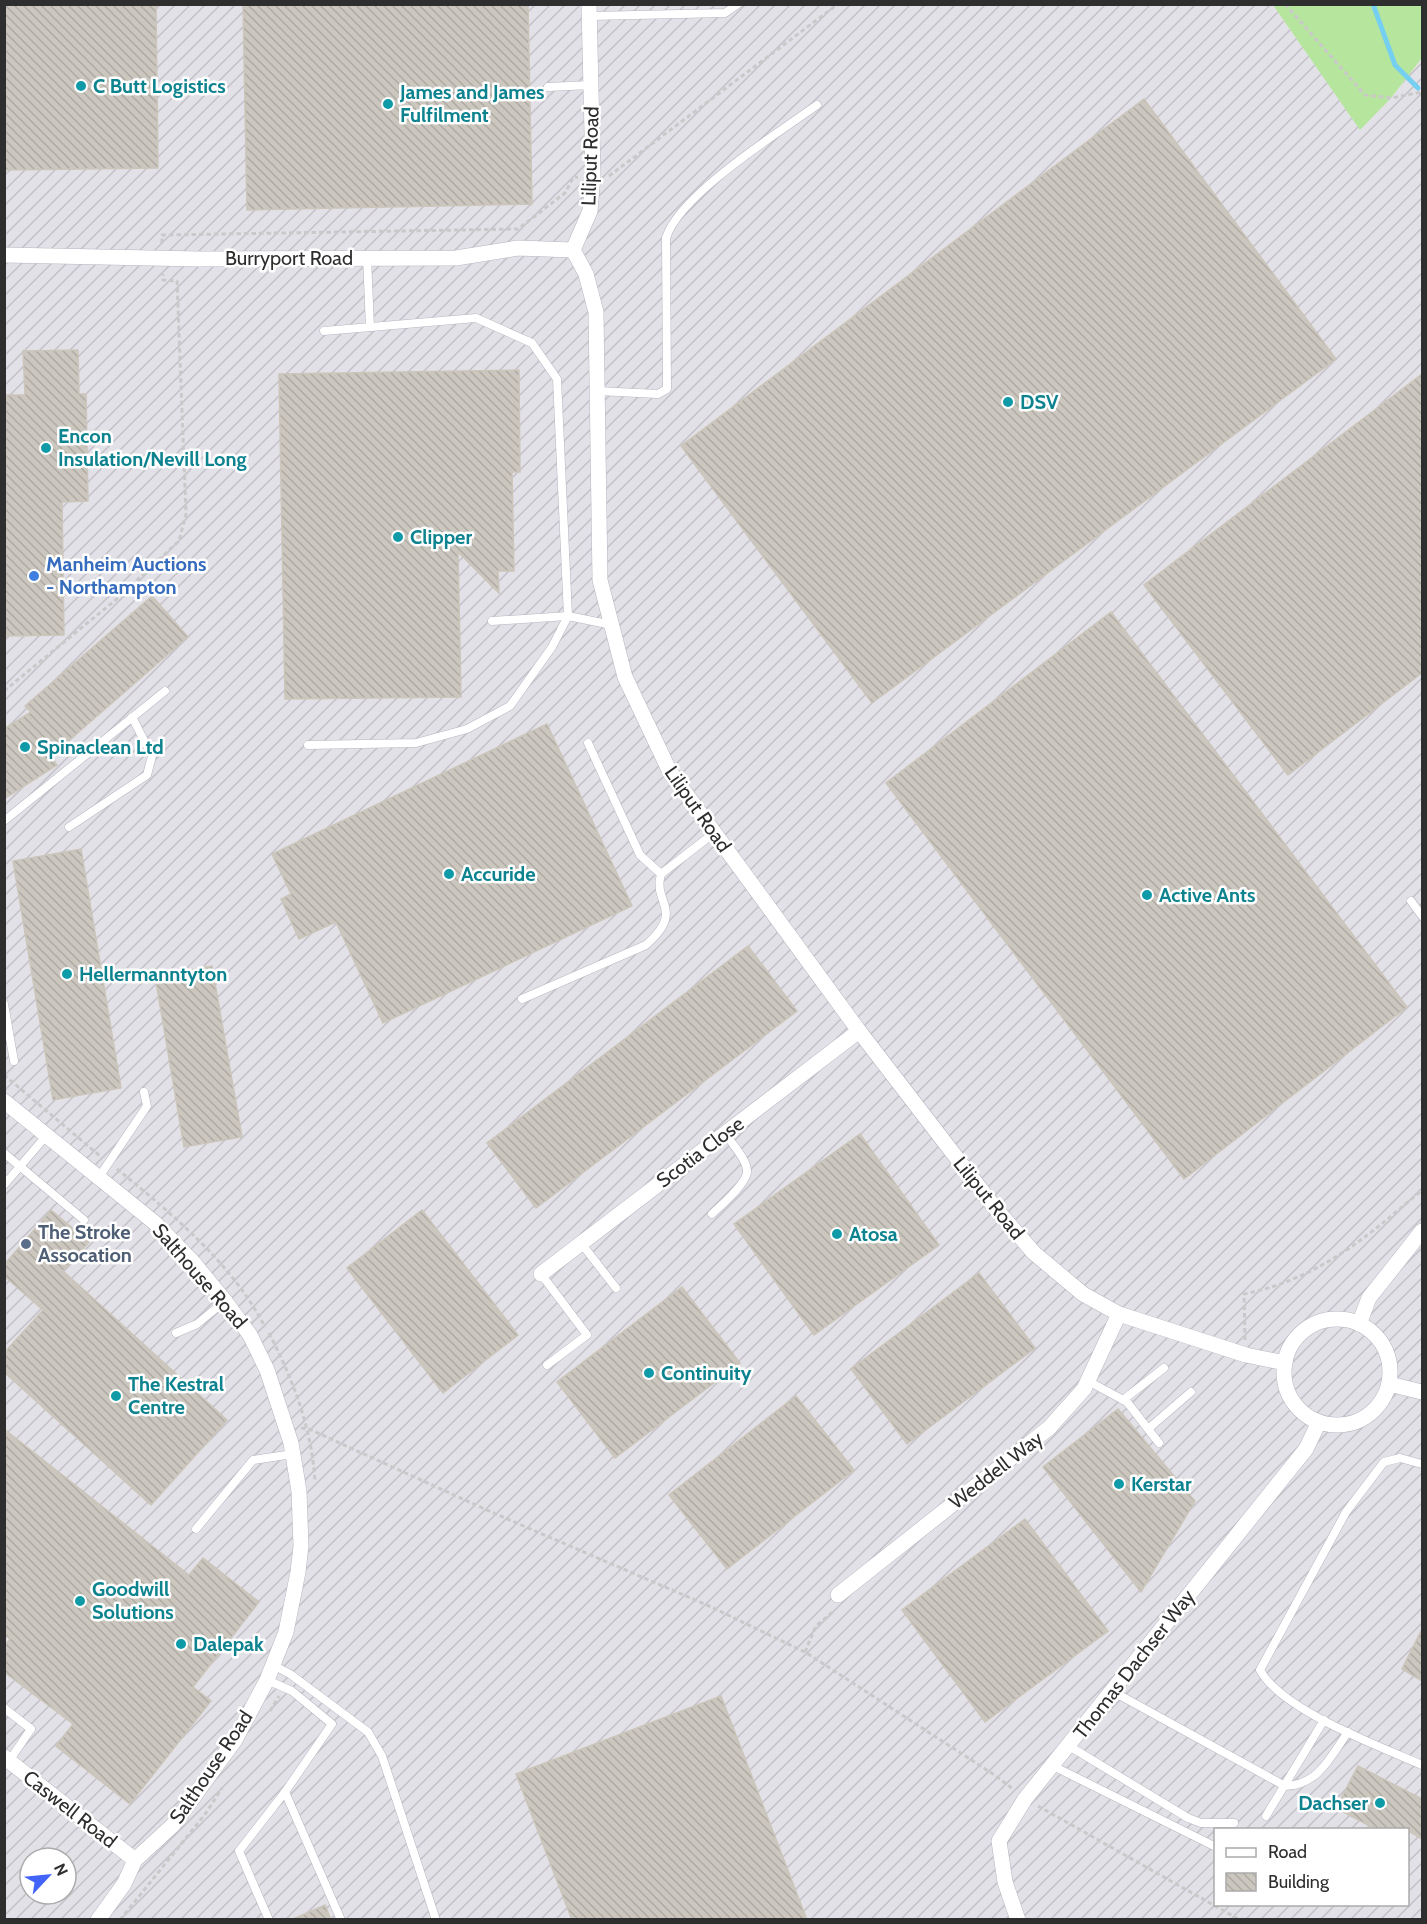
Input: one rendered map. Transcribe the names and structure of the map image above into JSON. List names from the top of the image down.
{
  "streets": {
    "street": [
      "Liliput Road",
      "Burryport Road",
      "Scotia Close",
      "Salthouse Road",
      "Weddell Way",
      "Thomas Dachser Way",
      "Caswell Road"
    ]
  },
  "crossings": [
    ["Liliput Road", "Burryport Road"],
    ["Liliput Road", "Scotia Close"],
    ["Liliput Road", "Weddell Way"],
    ["Liliput Road", "Thomas Dachser Way"],
    ["Salthouse Road", "Caswell Road"]
  ],
  "places": [
    "C Butt Logistics",
    "James and James Fulfilment",
    "DSV",
    "Encon Insulation/Nevill Long",
    "Clipper",
    "Manheim Auctions - Northampton",
    "Spinaclean Ltd",
    "Accuride",
    "Active Ants",
    "Hellermanntyton",
    "Atosa",
    "The Stroke Assocation",
    "Continuity",
    "The Kestral Centre",
    "Kerstar",
    "Goodwill Solutions",
    "Dalepak",
    "Dachser"
  ],
  "legend": ["Road", "Building"],
  "north": "top right"
}
